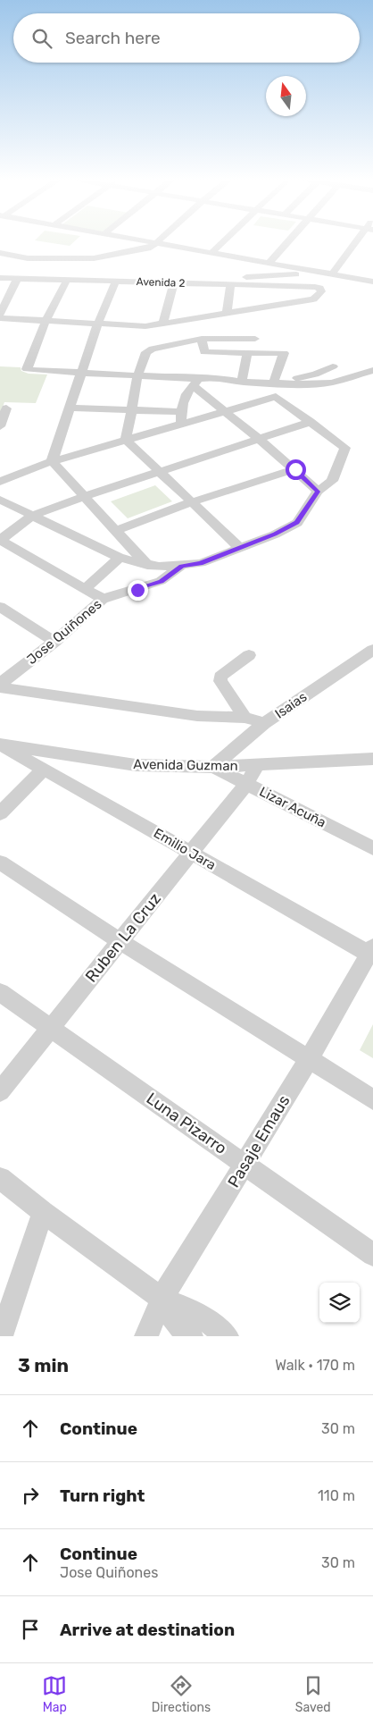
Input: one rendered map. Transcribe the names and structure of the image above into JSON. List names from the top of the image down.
{
  "streets": {
    "street": [
      "Avenida 2",
      "Jose Quiñones",
      "Isaias",
      "Avenida Guzman",
      "Lizar Acuña",
      "Emilio Jara",
      "Ruben La Cruz",
      "Luna Pizarro",
      "Pasaje Emaus"
    ]
  },
  "crossings": [
    ["Isaias", "Avenida Guzman"],
    ["Isaias", "Lizar Acuña"],
    ["Avenida Guzman", "Lizar Acuña"],
    ["Avenida Guzman", "Emilio Jara"],
    ["Avenida Guzman", "Ruben La Cruz"],
    ["Lizar Acuña", "Ruben La Cruz"],
    ["Emilio Jara", "Ruben La Cruz"],
    ["Emilio Jara", "Pasaje Emaus"],
    ["Ruben La Cruz", "Luna Pizarro"],
    ["Luna Pizarro", "Pasaje Emaus"]
  ],
  "north": "top",
  "page": {
    "search": "Search here",
    "heading": ["3 min", "Walk · 170 m"],
    "list": [
      ["Continue", "30 m"],
      ["Turn right", "110 m"],
      ["Continue", "Jose Quiñones", "30 m"],
      "Arrive at destination"
    ],
    "nav": ["Map", "Directions", "Saved"]
  }
}
